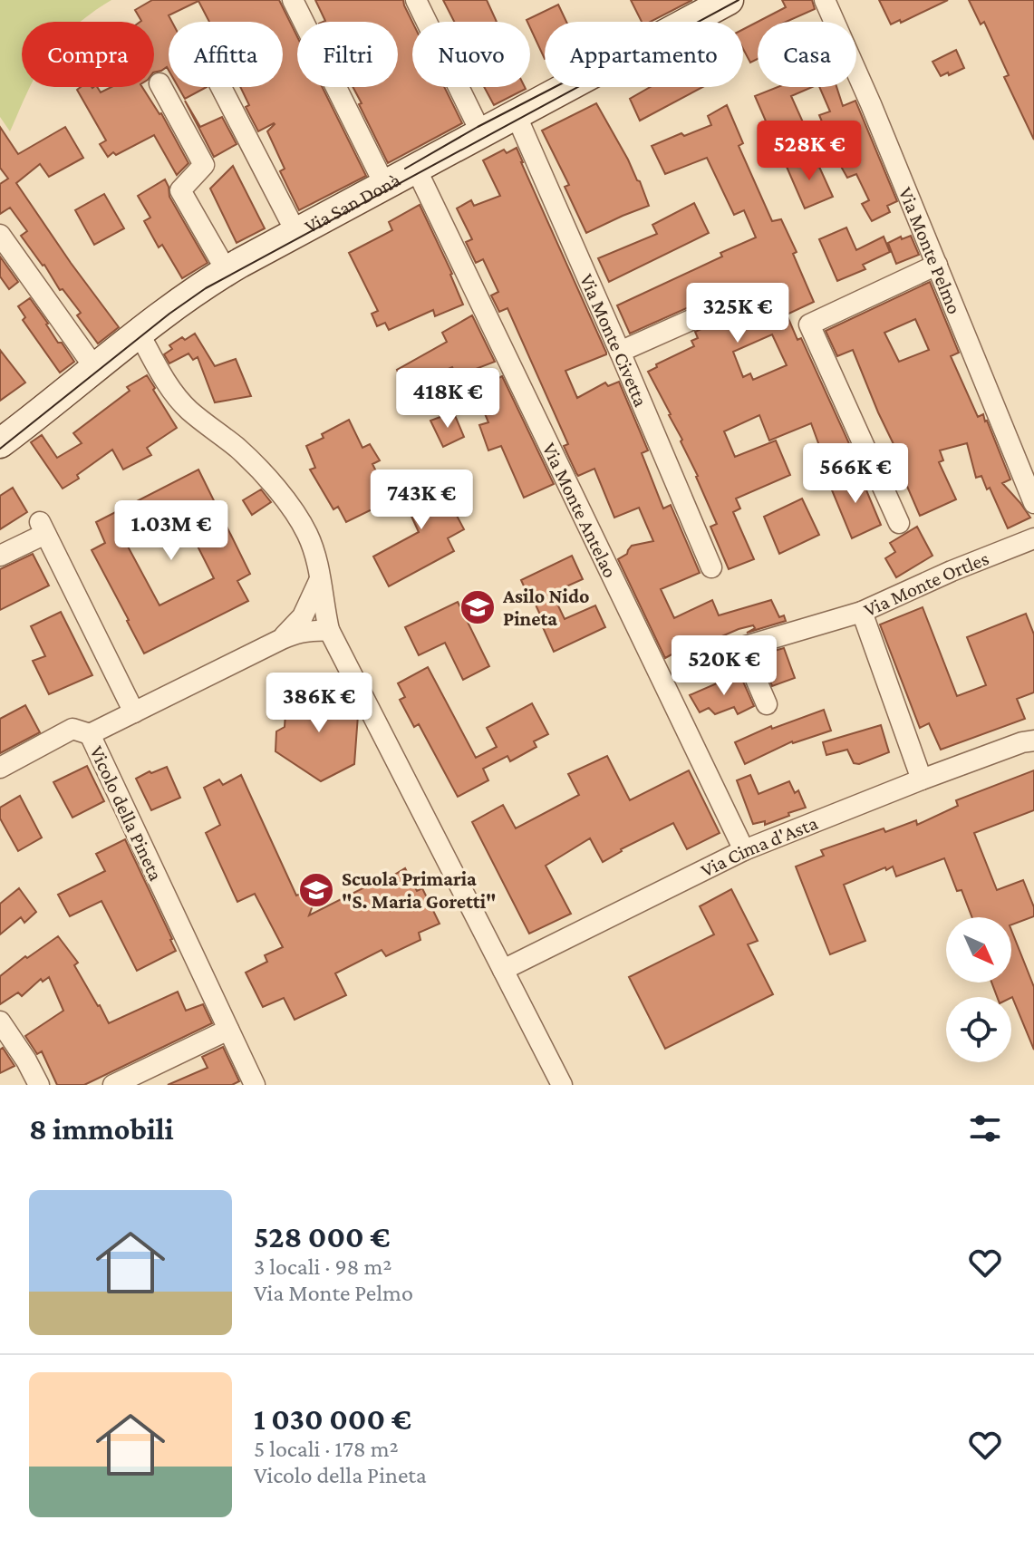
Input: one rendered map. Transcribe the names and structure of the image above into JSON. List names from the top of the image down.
{
  "streets": {
    "street": [
      "Via San Donà",
      "Via Monte Pelmo",
      "Via Monte Civetta",
      "Via Monte Antelao",
      "Via Monte Ortles",
      "Vicolo della Pineta",
      "Via Cima d'Asta"
    ]
  },
  "crossings": [
    ["Via San Donà", "Via Monte Civetta"],
    ["Via San Donà", "Via Monte Antelao"],
    ["Via Monte Antelao", "Via Cima d'Asta"],
    ["Via Monte Ortles", "Via Cima d'Asta"]
  ],
  "places": {
    "school or university": ["Asilo Nido Pineta", "Scuola Primaria \"S. Maria Goretti\""]
  },
  "north": "bottom right",
  "page": {
    "chip": [
      "Compra",
      "Affitta",
      "Filtri",
      "Nuovo",
      "Appartamento",
      "Casa"
    ],
    "price": [
      "528K €",
      "325K €",
      "418K €",
      "566K €",
      "743K €",
      "1.03M €",
      "520K €",
      "386K €"
    ],
    "heading": "8 immobili",
    "list": [
      {
        "name": "528 000 €",
        "note": "3 locali · 98 m² · Via Monte Pelmo"
      },
      {
        "name": "1 030 000 €",
        "note": "5 locali · 178 m² · Vicolo della Pineta"
      }
    ]
  }
}
